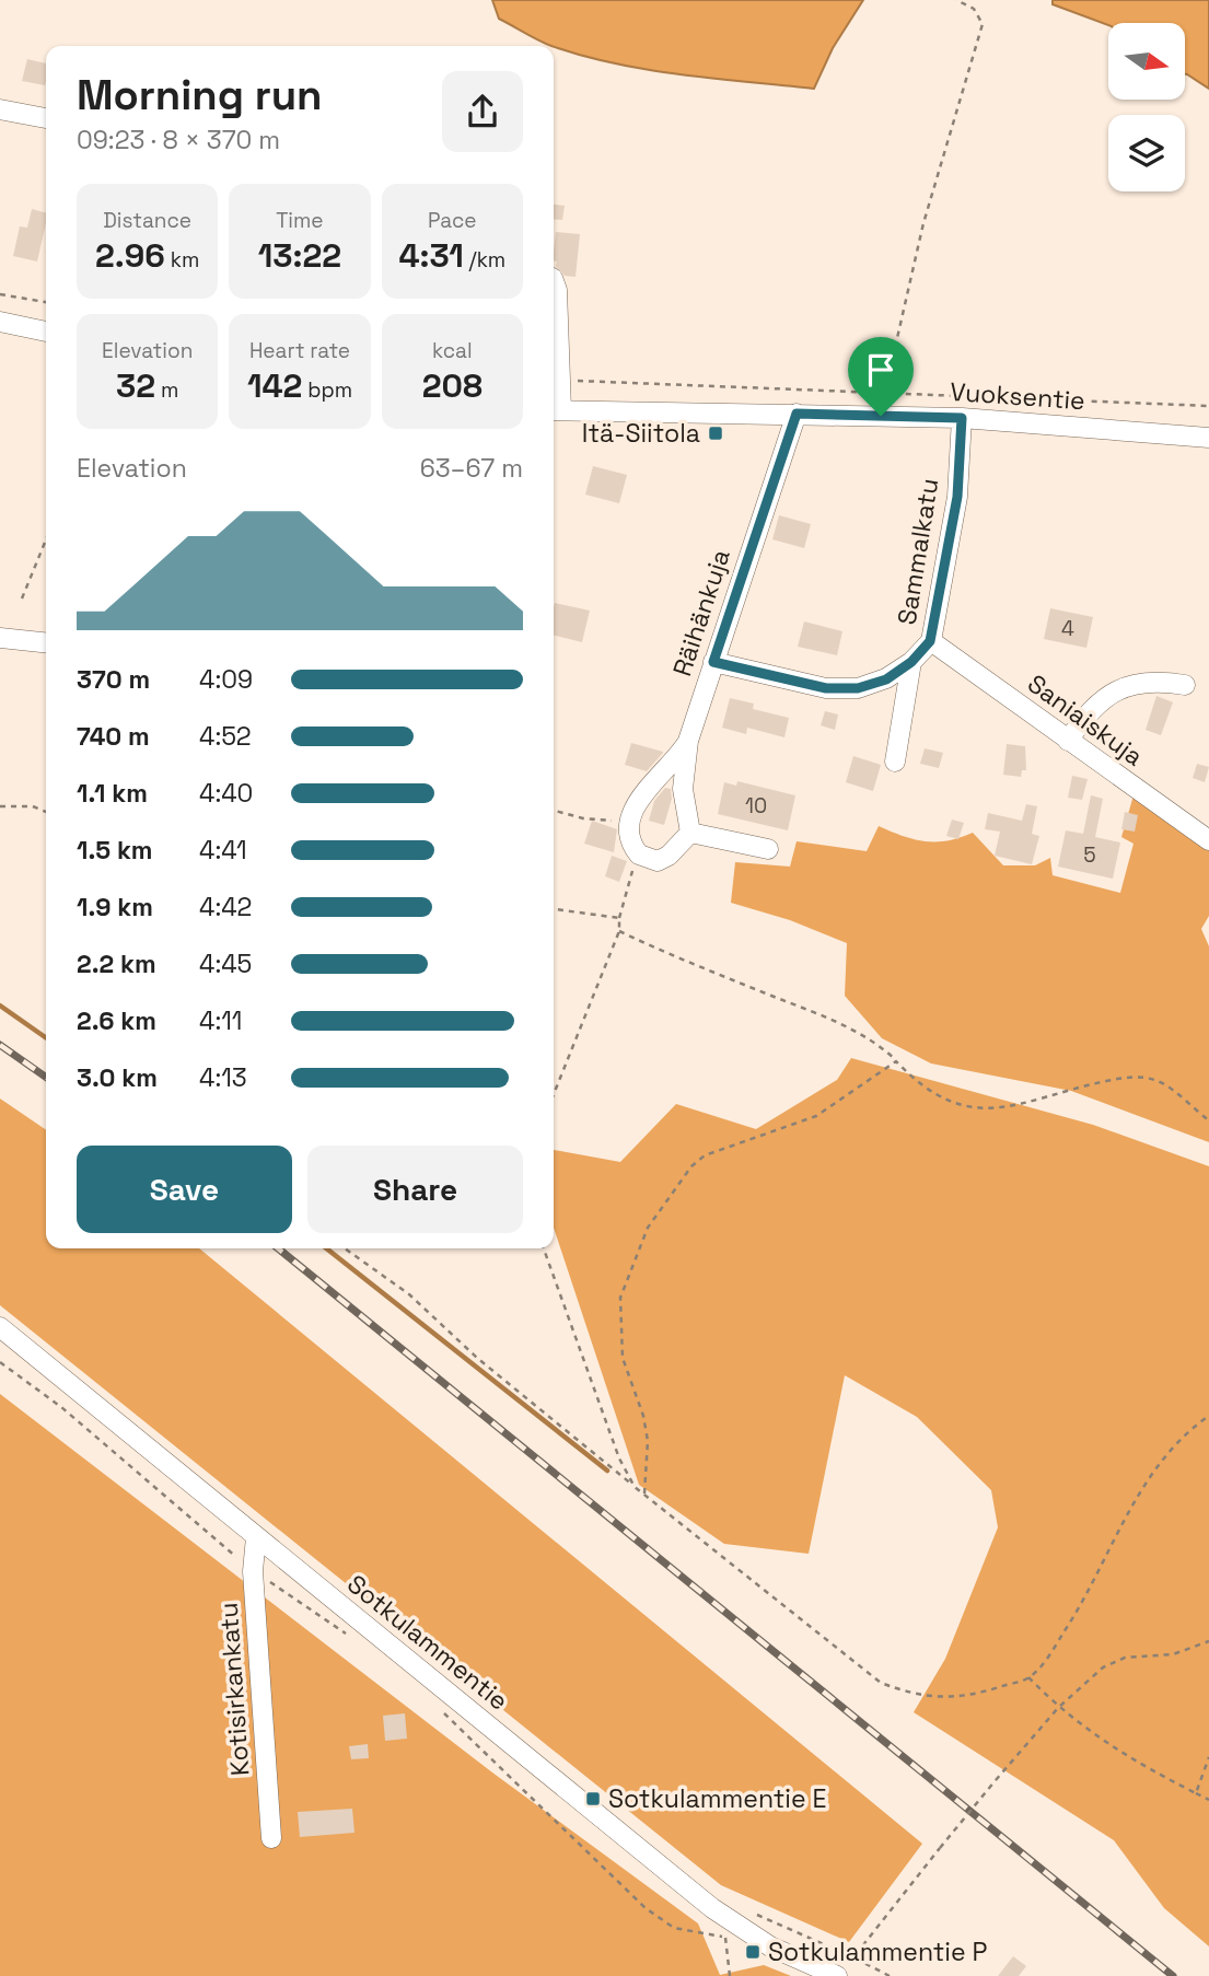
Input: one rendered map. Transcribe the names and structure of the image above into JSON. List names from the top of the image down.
{
  "streets": {
    "street": [
      "Vuoksentie",
      "Sammalkatu",
      "Räihänkuja",
      "Saniaiskuja",
      "Sotkulammentie",
      "Kotisirkankatu"
    ]
  },
  "crossings": [
    ["Vuoksentie", "Sammalkatu"],
    ["Vuoksentie", "Räihänkuja"],
    ["Sammalkatu", "Räihänkuja"],
    ["Sammalkatu", "Saniaiskuja"],
    ["Sotkulammentie", "Kotisirkankatu"]
  ],
  "places": {
    "transit": ["Itä-Siitola", "Sotkulammentie E", "Sotkulammentie P"]
  },
  "house_numbers": ["4", "10", "5"],
  "north": "right",
  "page": {
    "heading": ["Morning run", "09:23 · 8 × 370 m"],
    "stats": [
      ["Distance", "2.96 km"],
      ["Time", "13:22"],
      ["Pace", "4:31 /km"],
      ["Elevation", "32 m"],
      ["Heart rate", "142 bpm"],
      ["kcal", "208"]
    ],
    "chart": ["Elevation", "63–67 m"],
    "list": [
      {
        "name": "370 m",
        "note": "4:09"
      },
      {
        "name": "740 m",
        "note": "4:52"
      },
      {
        "name": "1.1 km",
        "note": "4:40"
      },
      {
        "name": "1.5 km",
        "note": "4:41"
      },
      {
        "name": "1.9 km",
        "note": "4:42"
      },
      {
        "name": "2.2 km",
        "note": "4:45"
      },
      {
        "name": "2.6 km",
        "note": "4:11"
      },
      {
        "name": "3.0 km",
        "note": "4:13"
      }
    ],
    "buttons": ["Save", "Share"]
  }
}
